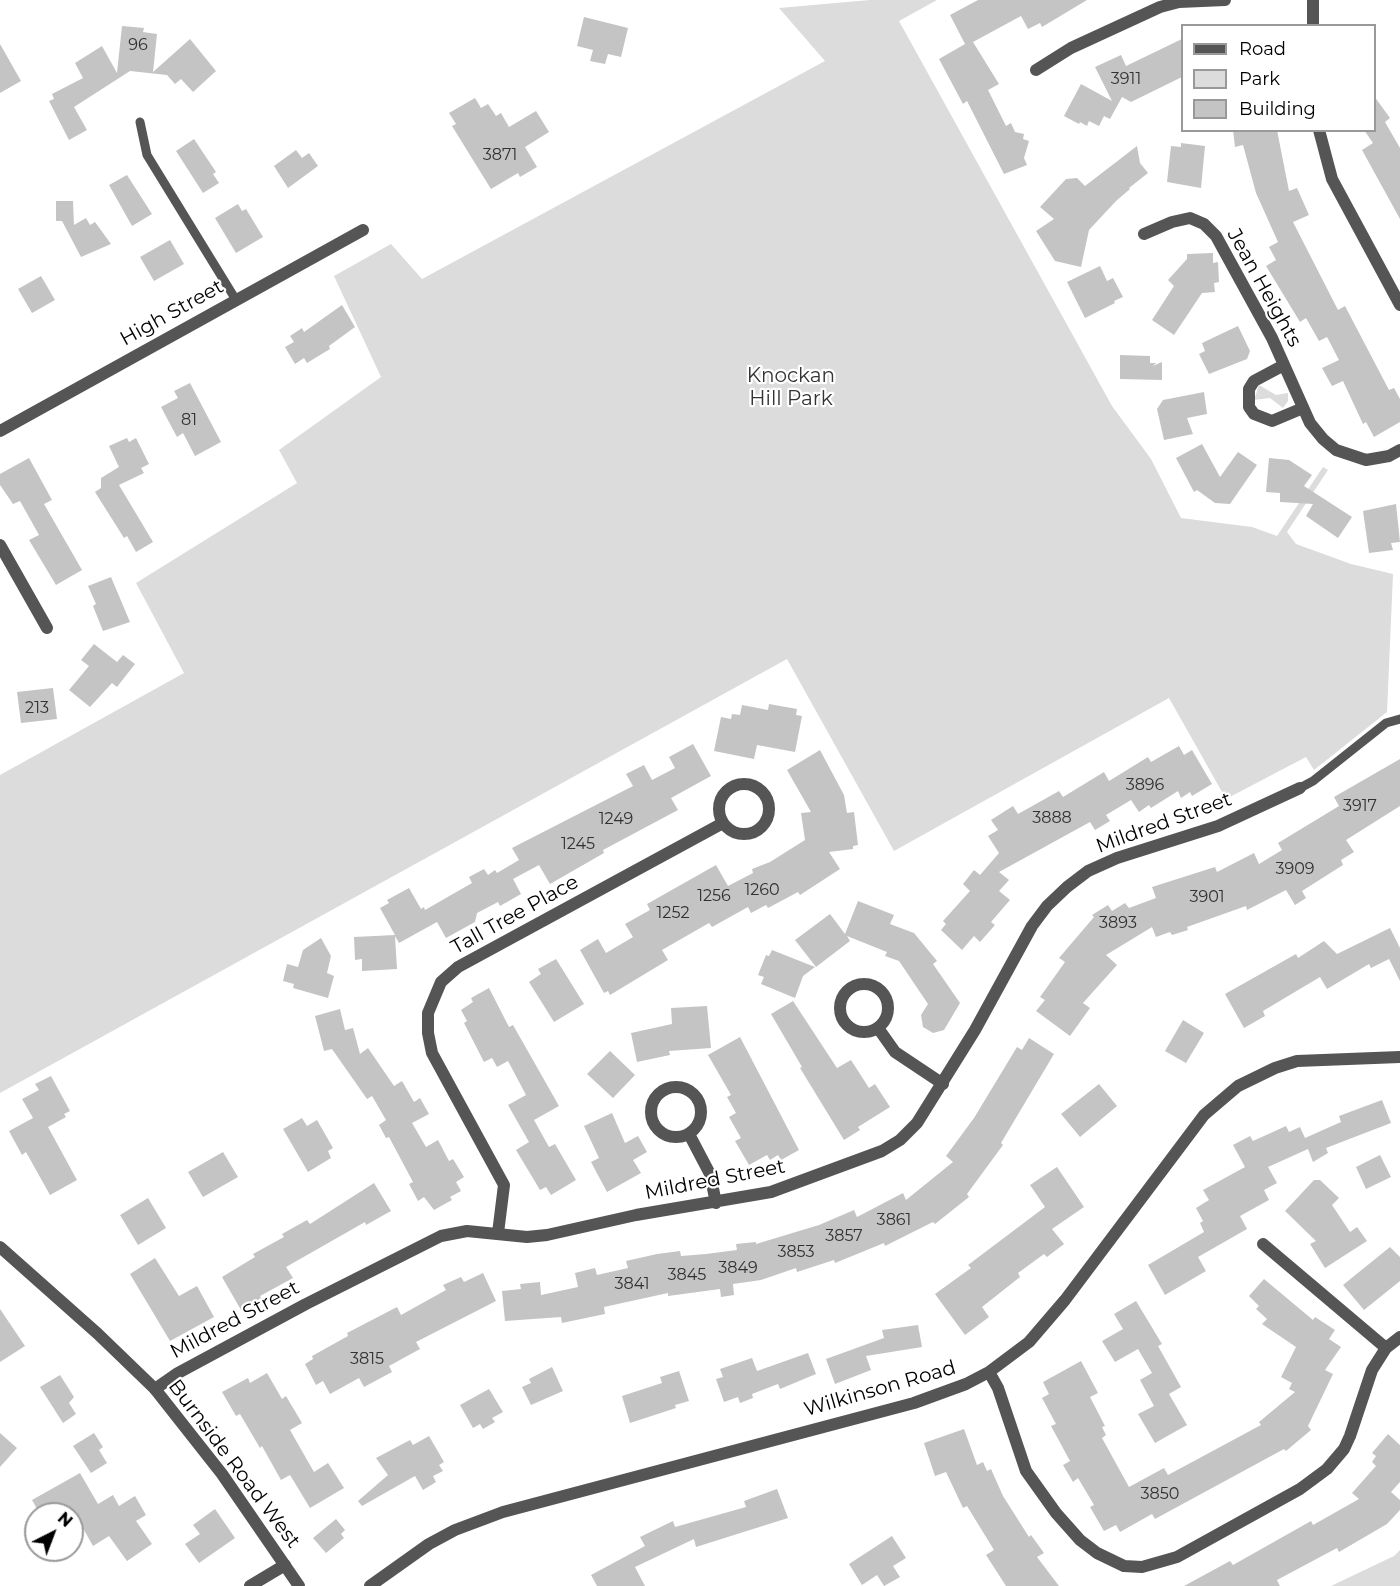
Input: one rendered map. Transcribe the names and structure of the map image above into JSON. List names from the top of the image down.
{
  "streets": {
    "street": [
      "Jean Heights",
      "High Street",
      "Mildred Street",
      "Tall Tree Place",
      "Wilkinson Road",
      "Burnside Road West"
    ]
  },
  "crossings": [
    ["Mildred Street", "Tall Tree Place"],
    ["Mildred Street", "Burnside Road West"]
  ],
  "parks": ["Knockan Hill Park"],
  "house_numbers": [
    "96",
    "3911",
    "3871",
    "81",
    "213",
    "3896",
    "3917",
    "3888",
    "1249",
    "1245",
    "3909",
    "1260",
    "1256",
    "3901",
    "1252",
    "3893",
    "3861",
    "3857",
    "3853",
    "3849",
    "3845",
    "3841",
    "3815",
    "3850"
  ],
  "legend": ["Road", "Park", "Building"],
  "north": "top right"
}
